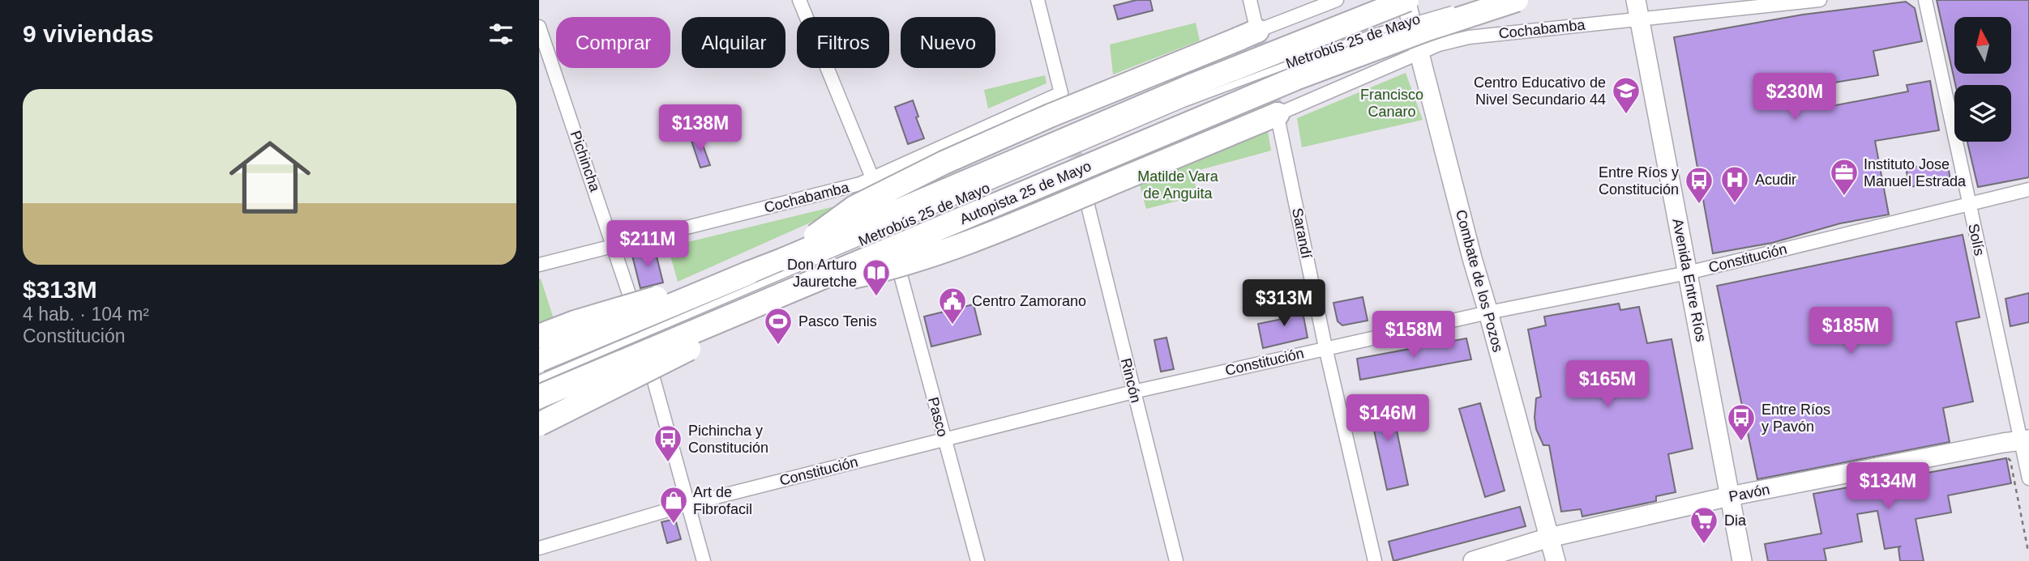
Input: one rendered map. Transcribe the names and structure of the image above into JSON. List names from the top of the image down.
{
  "streets": {
    "highway": ["Autopista 25 de Mayo"],
    "street": [
      "Cochabamba",
      "Pichincha",
      "Sarandí",
      "Solís",
      "Constitución",
      "Avenida Entre Ríos",
      "Combate de los Pozos",
      "Rincón",
      "Pasco",
      "Pavón"
    ],
    "lane": ["Metrobús 25 de Mayo"]
  },
  "crossings": [
    ["Cochabamba", "Pichincha"],
    ["Cochabamba", "Sarandí"],
    ["Cochabamba", "Avenida Entre Ríos"],
    ["Cochabamba", "Combate de los Pozos"],
    ["Sarandí", "Constitución"],
    ["Solís", "Constitución"],
    ["Solís", "Pavón"],
    ["Constitución", "Avenida Entre Ríos"],
    ["Constitución", "Combate de los Pozos"],
    ["Constitución", "Rincón"],
    ["Constitución", "Pasco"],
    ["Avenida Entre Ríos", "Pavón"],
    ["Combate de los Pozos", "Pavón"]
  ],
  "parks": ["Francisco Canaro", "Matilde Vara de Anguita"],
  "places": {
    "school or university": ["Centro Educativo de Nivel Secundario 44"],
    "office": ["Instituto Jose Manuel Estrada"],
    "hospital": ["Acudir"],
    "bus stop": ["Entre Ríos y Constitución", "Entre Ríos y Pavón", "Pichincha y Constitución"],
    "library": ["Don Arturo Jauretche"],
    "public building": ["Centro Zamorano"],
    "sports": ["Pasco Tenis"],
    "shop": ["Art de Fibrofacil"],
    "supermarket": ["Dia"]
  },
  "north": "top",
  "page": {
    "heading": "9 viviendas",
    "chip": [
      "Comprar",
      "Alquilar",
      "Filtros",
      "Nuevo"
    ],
    "list": [
      {
        "name": "$313M",
        "note": "4 hab. · 104 m² · Constitución"
      }
    ],
    "price": [
      "$230M",
      "$138M",
      "$211M",
      "$313M",
      "$185M",
      "$158M",
      "$165M",
      "$146M",
      "$134M"
    ]
  }
}
